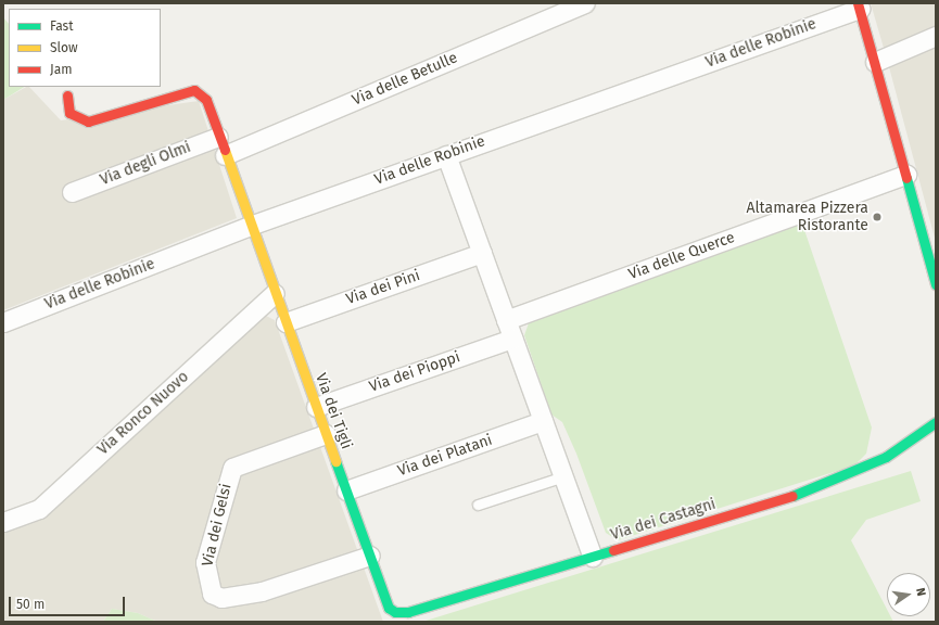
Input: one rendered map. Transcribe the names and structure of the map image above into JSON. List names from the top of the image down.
{
  "streets": {
    "street": [
      "Via delle Robinie",
      "Via delle Betulle",
      "Via degli Olmi",
      "Via delle Querce",
      "Via dei Pini",
      "Via dei Pioppi",
      "Via dei Tigli",
      "Via Ronco Nuovo",
      "Via dei Platani",
      "Via dei Castagni",
      "Via dei Gelsi"
    ]
  },
  "crossings": [
    ["Via delle Robinie", "Via dei Tigli"],
    ["Via dei Pini", "Via dei Tigli"],
    ["Via dei Pioppi", "Via dei Tigli"],
    ["Via dei Tigli", "Via Ronco Nuovo"],
    ["Via dei Tigli", "Via dei Platani"],
    ["Via dei Tigli", "Via dei Castagni"],
    ["Via dei Tigli", "Via dei Gelsi"]
  ],
  "places": ["Altamarea Pizzera Ristorante"],
  "legend": ["Fast", "Slow", "Jam"],
  "scale_bar": "50 m",
  "north": "right"
}
